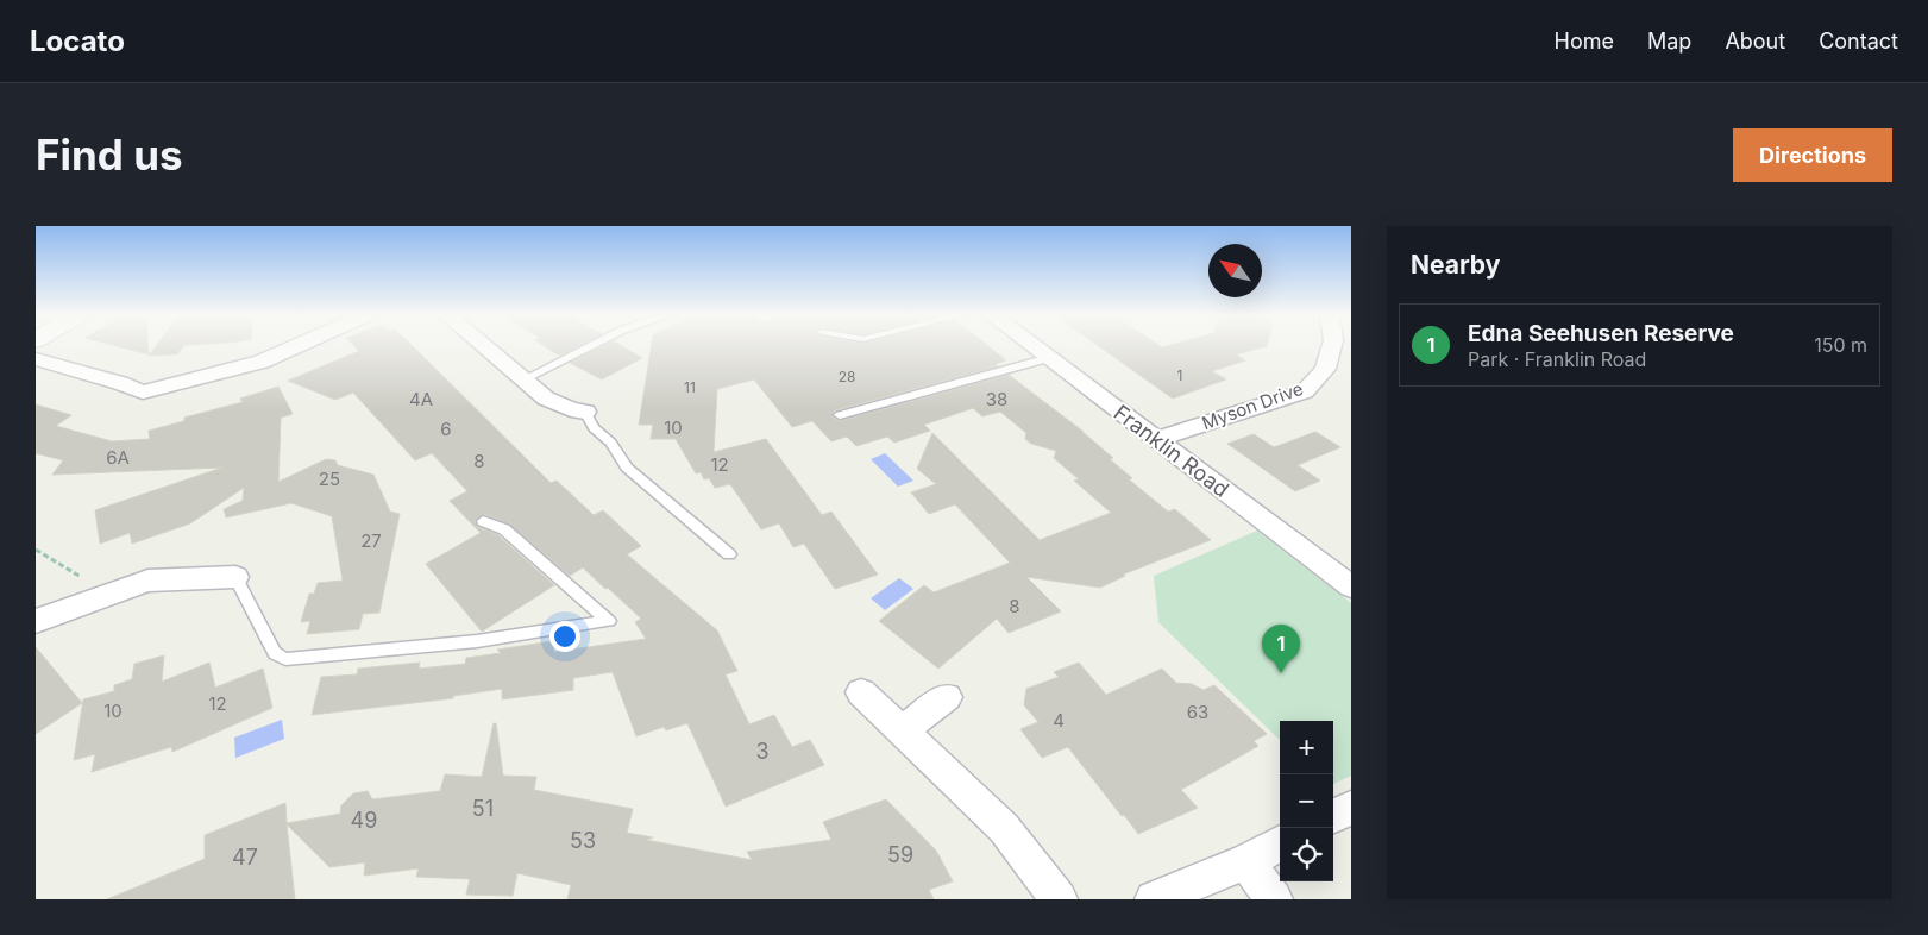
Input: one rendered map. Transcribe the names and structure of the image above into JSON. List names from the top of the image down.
{
  "streets": {
    "street": ["Myson Drive", "Franklin Road"]
  },
  "crossings": [
    ["Myson Drive", "Franklin Road"]
  ],
  "house_numbers": [
    "1",
    "28",
    "11",
    "4A",
    "38",
    "10",
    "6",
    "6A",
    "8",
    "12",
    "25",
    "27",
    "8",
    "12",
    "10",
    "63",
    "4",
    "3",
    "51",
    "49",
    "53",
    "59",
    "47"
  ],
  "north": "top left",
  "page": {
    "header": "Locato",
    "nav": [
      "Home",
      "Map",
      "About",
      "Contact"
    ],
    "buttons": "Directions",
    "title": "Find us",
    "heading": "Nearby",
    "list": [
      {
        "mark": "1",
        "name": "Edna Seehusen Reserve",
        "note": "Park · Franklin Road",
        "value": "150 m"
      }
    ],
    "pins": "1",
    "map_buttons": ["+", "−"]
  }
}
